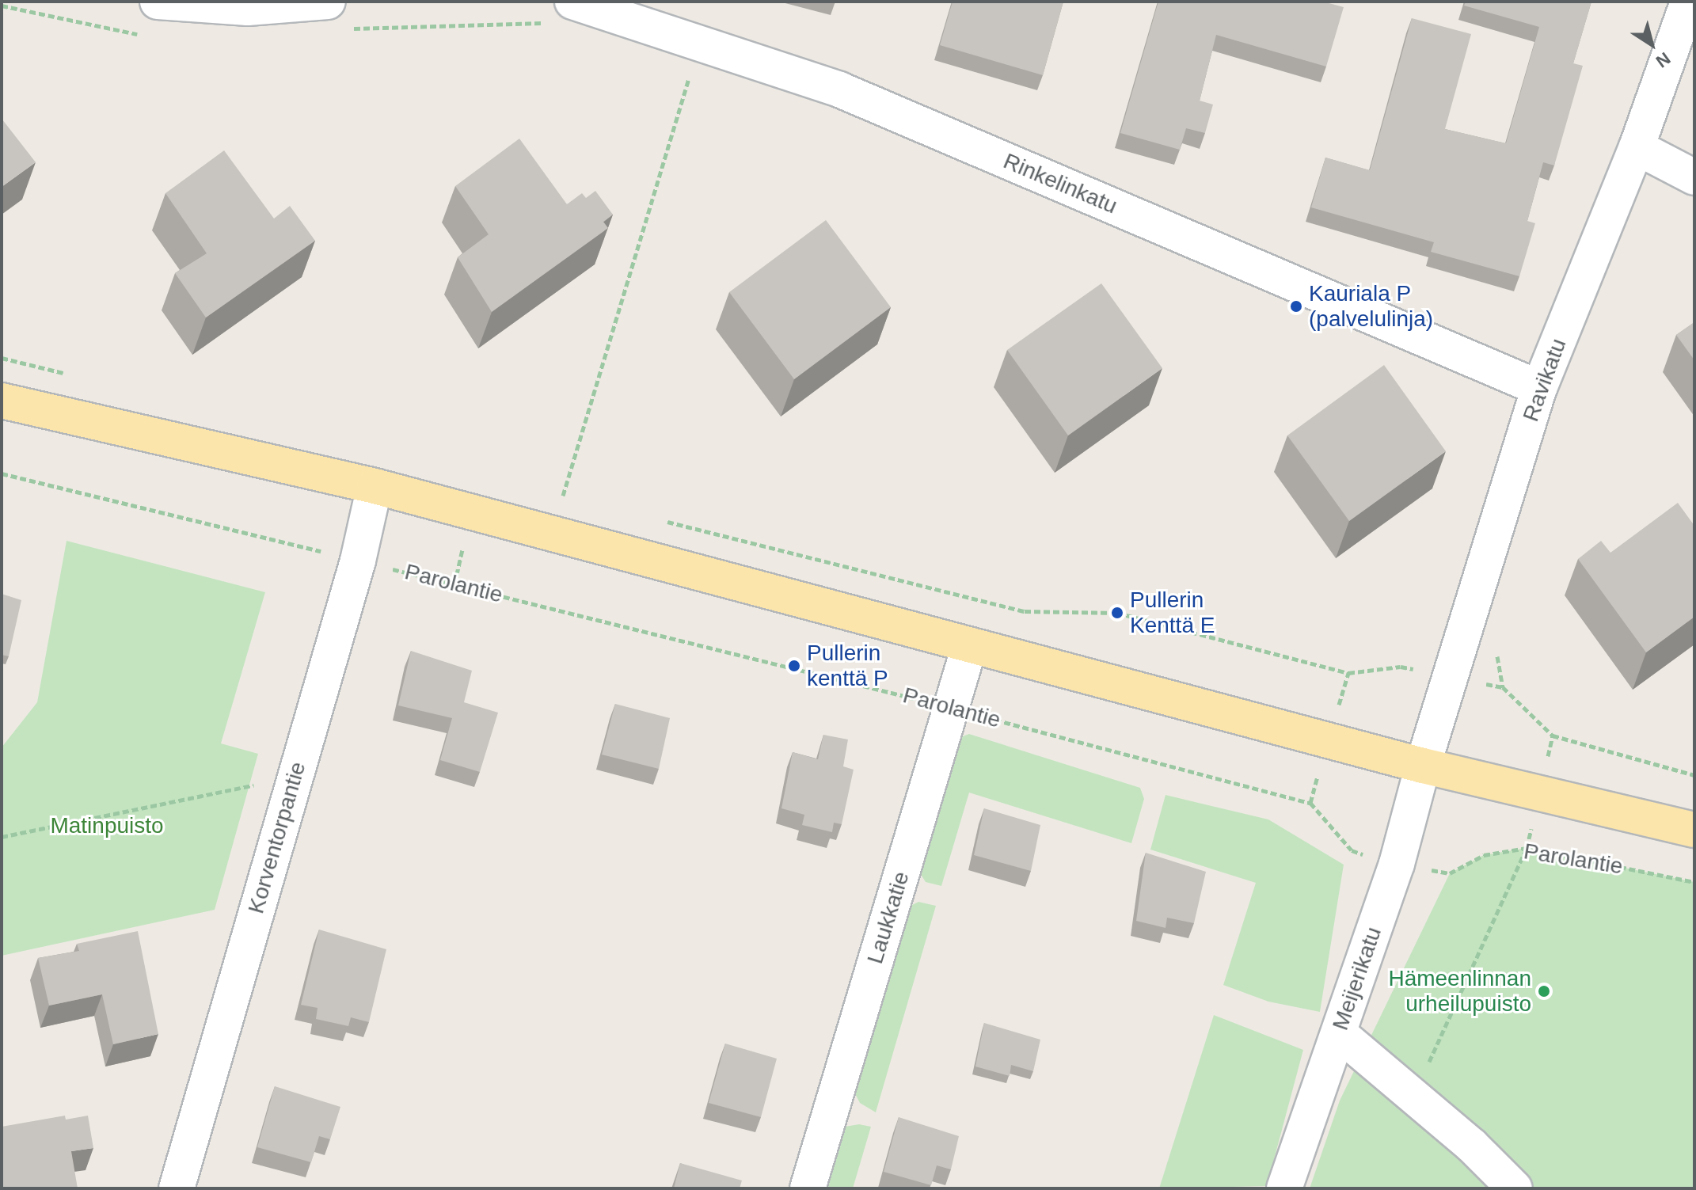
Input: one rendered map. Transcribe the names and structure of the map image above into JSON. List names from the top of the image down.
{
  "streets": {
    "street": [
      "Rinkelinkatu",
      "Ravikatu",
      "Korventorpantie",
      "Laukkatie",
      "Meijerikatu"
    ],
    "path": ["Parolantie"]
  },
  "crossings": [
    ["Rinkelinkatu", "Ravikatu"],
    ["Ravikatu", "Meijerikatu"],
    ["Parolantie", "Korventorpantie"],
    ["Parolantie", "Laukkatie"],
    ["Parolantie", "Meijerikatu"]
  ],
  "parks": ["Matinpuisto"],
  "places": [
    "Kauriala P (palvelulinja)",
    "Pullerin Kenttä E",
    "Pullerin kenttä P",
    "Hämeenlinnan urheilupuisto"
  ],
  "north": "bottom right"
}
